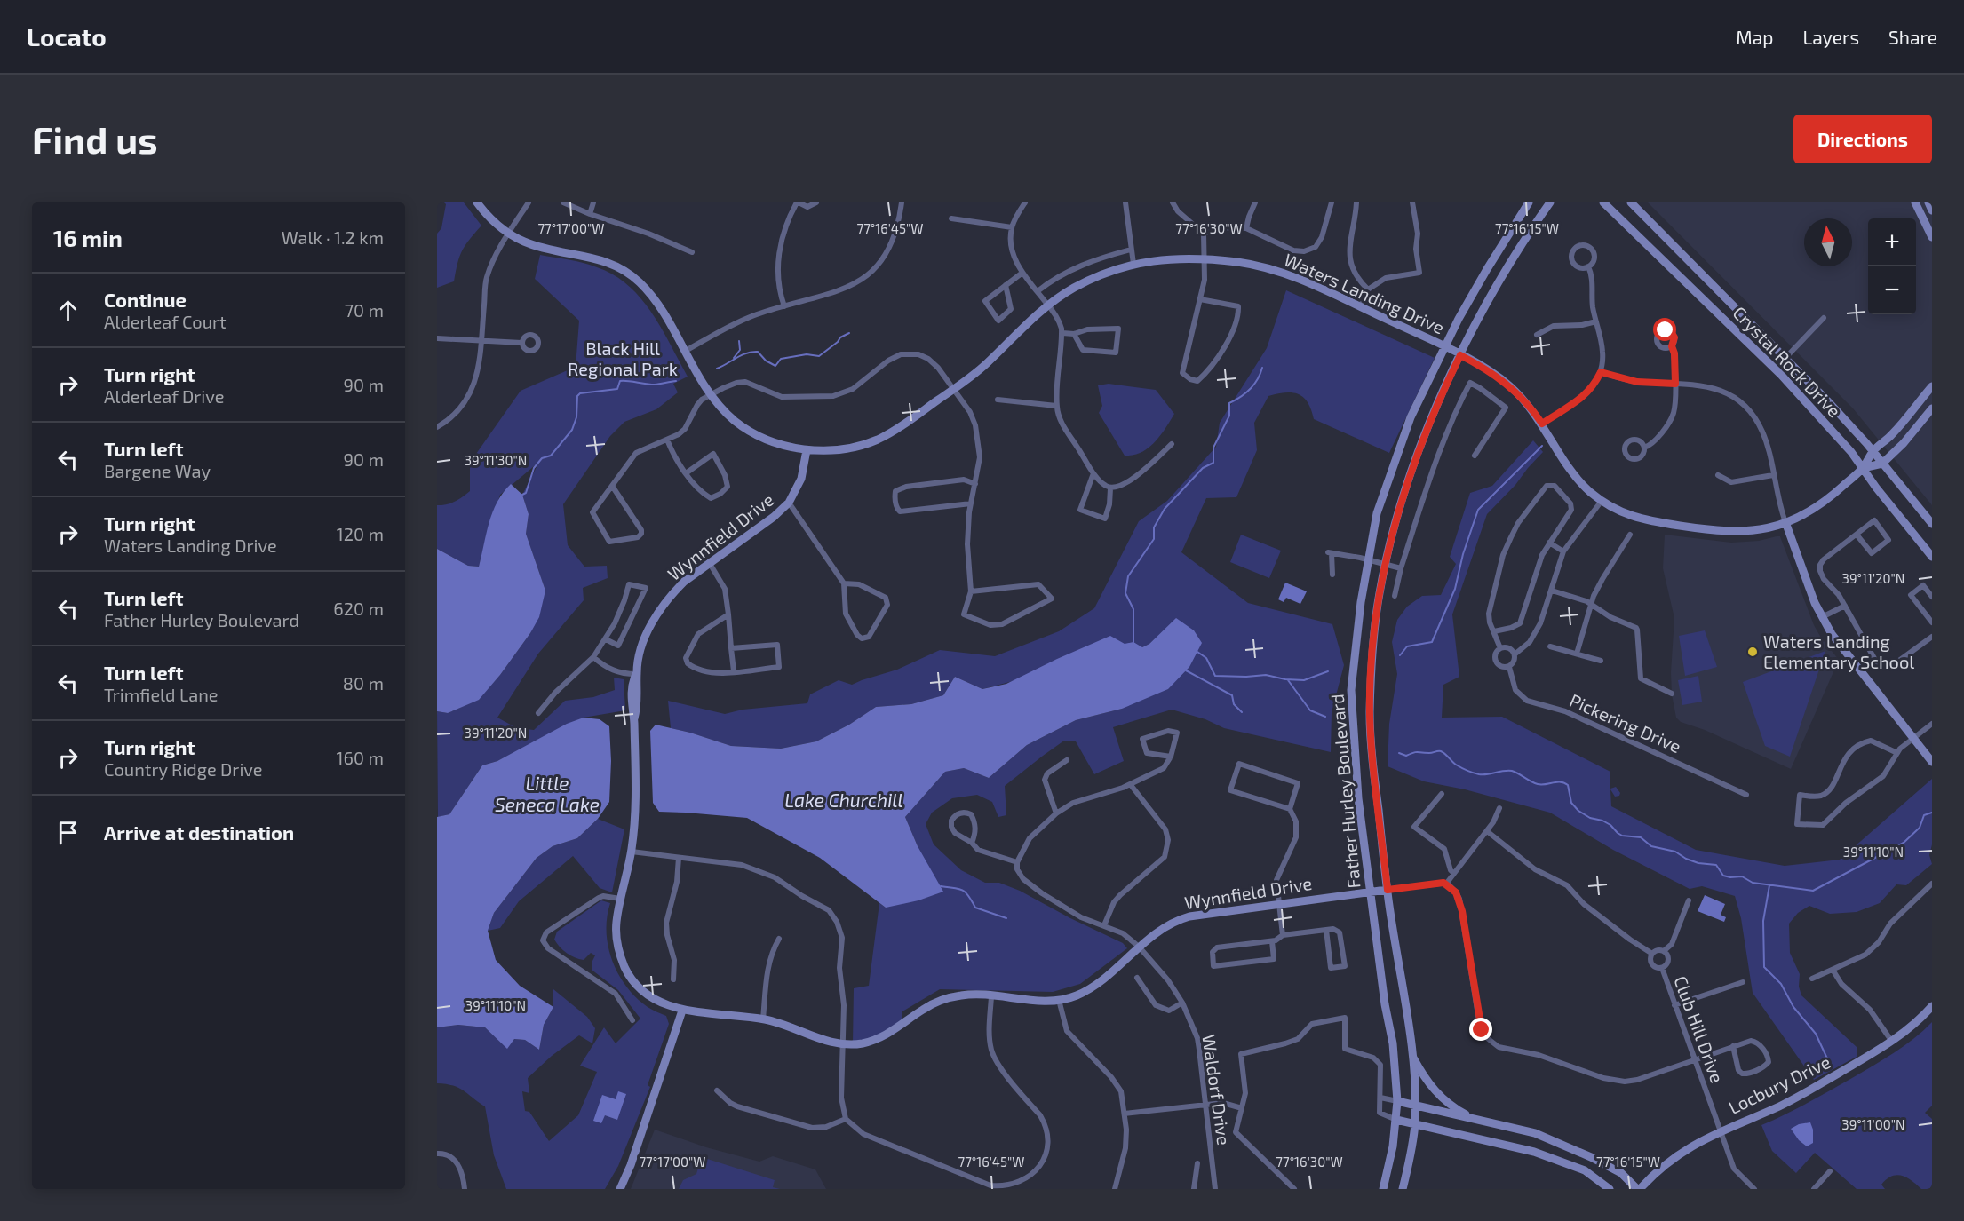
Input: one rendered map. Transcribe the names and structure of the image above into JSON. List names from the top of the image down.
{
  "streets": {
    "street": [
      "Waters Landing Drive",
      "Crystal Rock Drive",
      "Wynnfield Drive",
      "Pickering Drive",
      "Father Hurley Boulevard",
      "Club Hill Drive",
      "Locbury Drive",
      "Waldorf Drive"
    ]
  },
  "crossings": [
    ["Waters Landing Drive", "Crystal Rock Drive"],
    ["Waters Landing Drive", "Wynnfield Drive"],
    ["Waters Landing Drive", "Father Hurley Boulevard"],
    ["Wynnfield Drive", "Father Hurley Boulevard"],
    ["Wynnfield Drive", "Waldorf Drive"],
    ["Club Hill Drive", "Locbury Drive"]
  ],
  "water": ["Little Seneca Lake", "Lake Churchill"],
  "parks": ["Black Hill Regional Park"],
  "places": ["Waters Landing Elementary School"],
  "north": "top",
  "page": {
    "header": "Locato",
    "nav": ["Map", "Layers", "Share"],
    "buttons": "Directions",
    "title": "Find us",
    "heading": ["16 min", "Walk · 1.2 km"],
    "map_buttons": ["+", "−"],
    "list": [
      ["Continue", "Alderleaf Court", "70 m"],
      ["Turn right", "Alderleaf Drive", "90 m"],
      ["Turn left", "Bargene Way", "90 m"],
      ["Turn right", "Waters Landing Drive", "120 m"],
      ["Turn left", "Father Hurley Boulevard", "620 m"],
      ["Turn left", "Trimfield Lane", "80 m"],
      ["Turn right", "Country Ridge Drive", "160 m"],
      "Arrive at destination"
    ]
  },
  "coordinates": [
    "77°17'00\"W",
    "77°16'45\"W",
    "77°16'30\"W",
    "77°16'15\"W",
    "39°11'30\"N",
    "39°11'20\"N",
    "39°11'10\"N",
    "39°11'00\"N"
  ]
}
